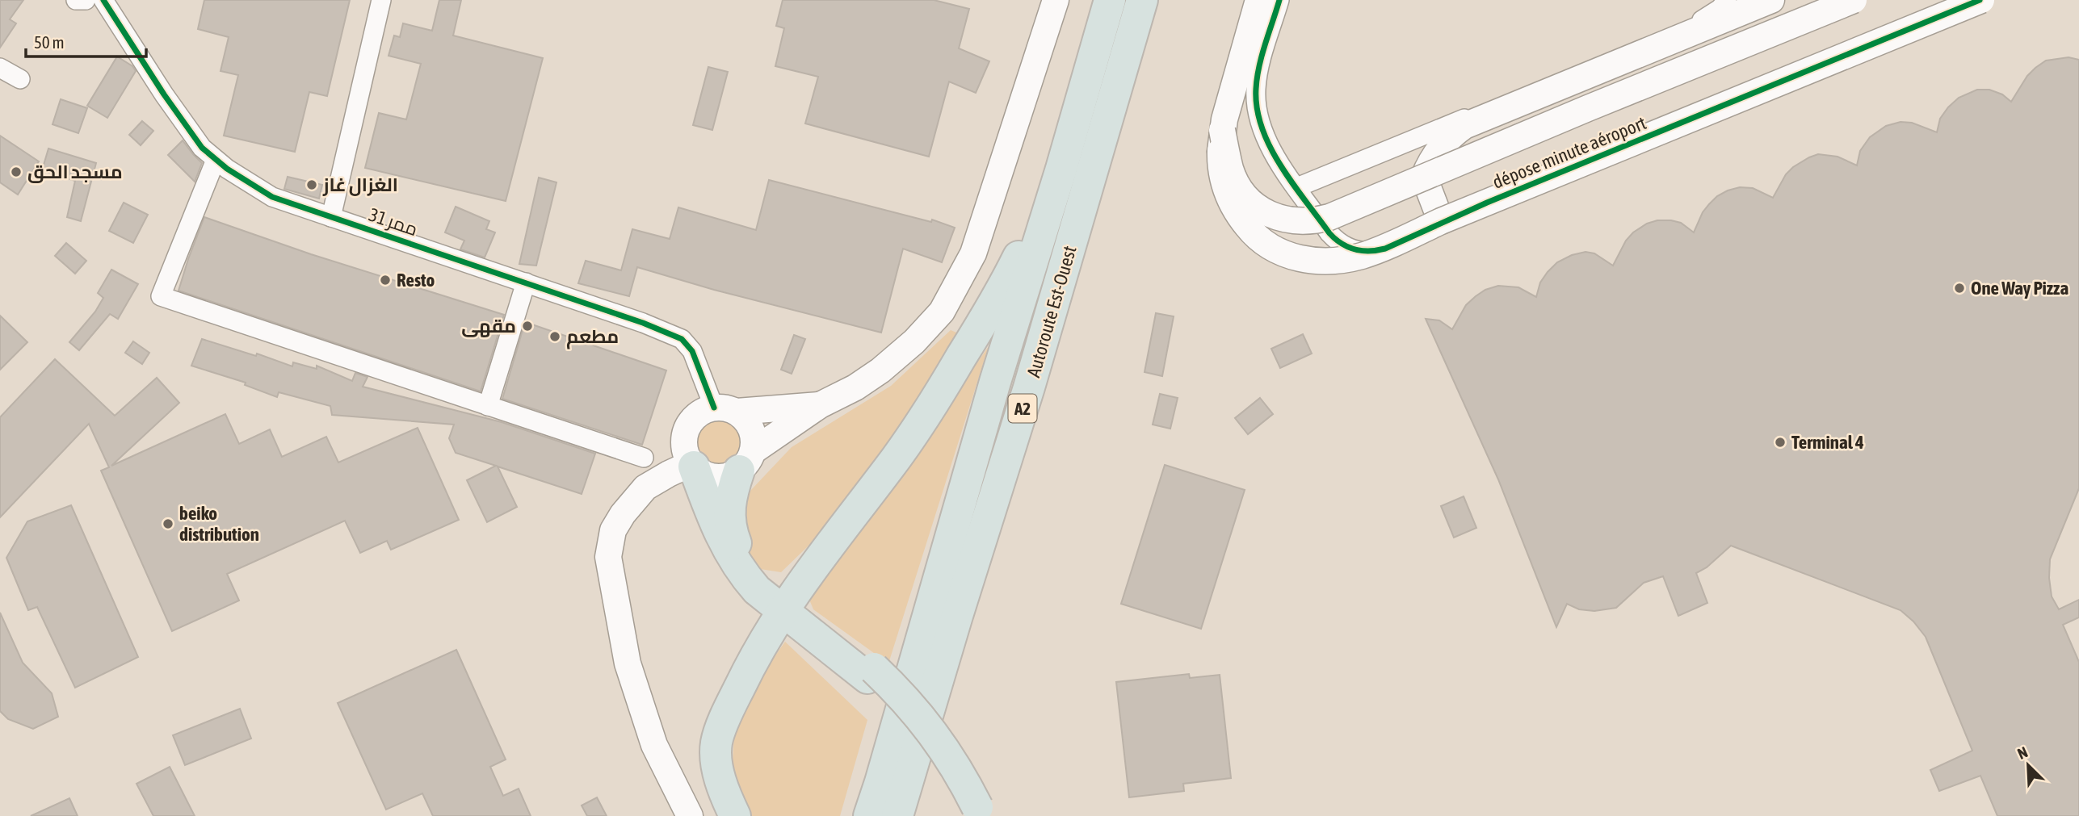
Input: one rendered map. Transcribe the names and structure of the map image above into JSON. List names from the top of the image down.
{
  "streets": {
    "highway": ["Autoroute Est-Ouest", "A2"],
    "main road": ["dépose minute aéroport"],
    "street": ["ممر 31"]
  },
  "places": [
    "مسجد الحق",
    "الغزال غاز",
    "Resto",
    "One Way Pizza",
    "مقهى",
    "مطعم",
    "Terminal 4",
    "beiko distribution"
  ],
  "scale_bar": "50 m",
  "north": "top left"
}
